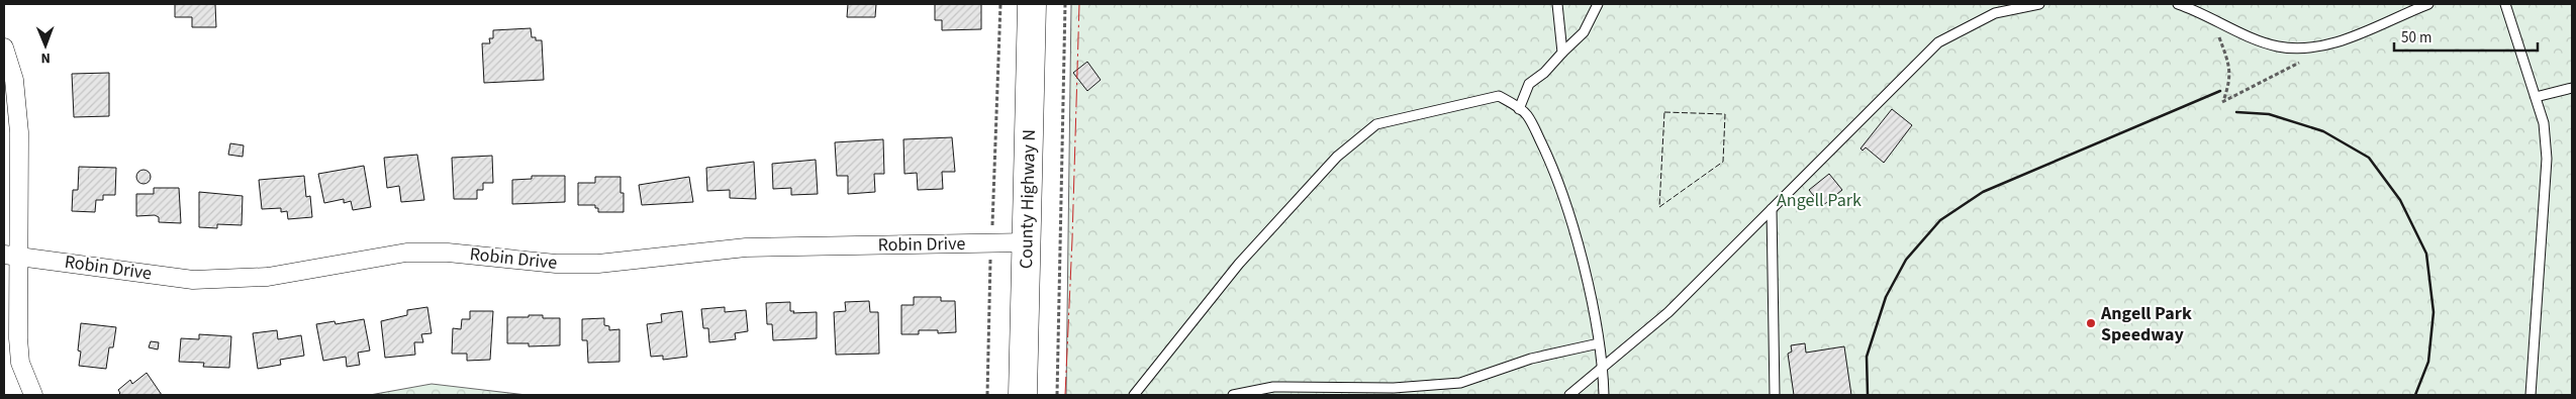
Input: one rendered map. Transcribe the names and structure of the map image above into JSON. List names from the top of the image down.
{
  "streets": {
    "main road": ["County Highway N"],
    "street": ["Robin Drive"]
  },
  "crossings": [
    ["County Highway N", "Robin Drive"]
  ],
  "parks": ["Angell Park"],
  "places": ["Angell Park Speedway"],
  "scale_bar": "50 m",
  "north": "bottom"
}
